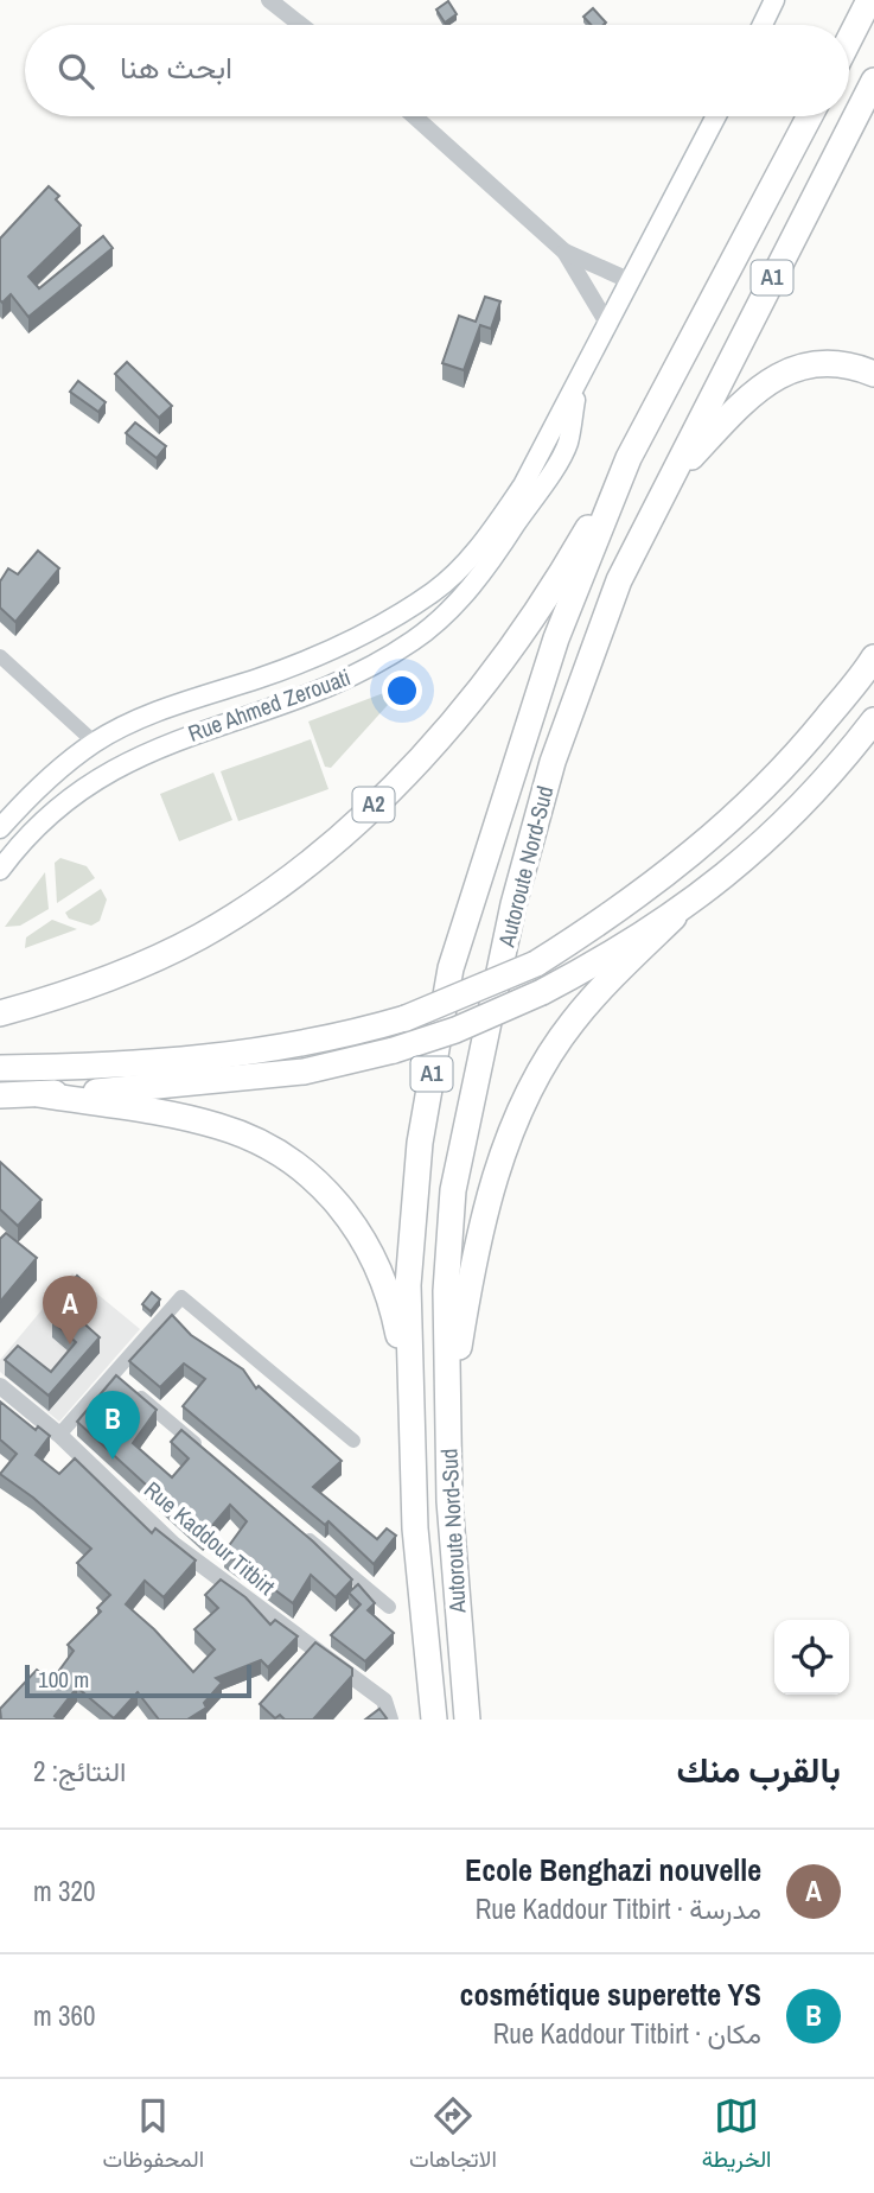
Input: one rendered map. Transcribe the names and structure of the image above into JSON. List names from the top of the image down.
{
  "streets": {
    "highway": ["A1", "A2", "Autoroute Nord-Sud"],
    "main road": ["Rue Ahmed Zerouati"],
    "street": ["Rue Kaddour Titbirt"]
  },
  "crossings": [
    ["A2", "Autoroute Nord-Sud"]
  ],
  "scale_bar": "100 m",
  "page": {
    "search": "ابحث هنا",
    "pins": ["A", "B"],
    "scale": "100 m",
    "heading": ["بالقرب منك", "النتائج: 2"],
    "list": [
      {
        "mark": "A",
        "name": "Ecole Benghazi nouvelle",
        "note": "مدرسة · Rue Kaddour Titbirt",
        "value": "320 m"
      },
      {
        "mark": "B",
        "name": "cosmétique superette YS",
        "note": "مكان · Rue Kaddour Titbirt",
        "value": "360 m"
      }
    ],
    "nav": ["الخريطة", "الاتجاهات", "المحفوظات"]
  }
}
